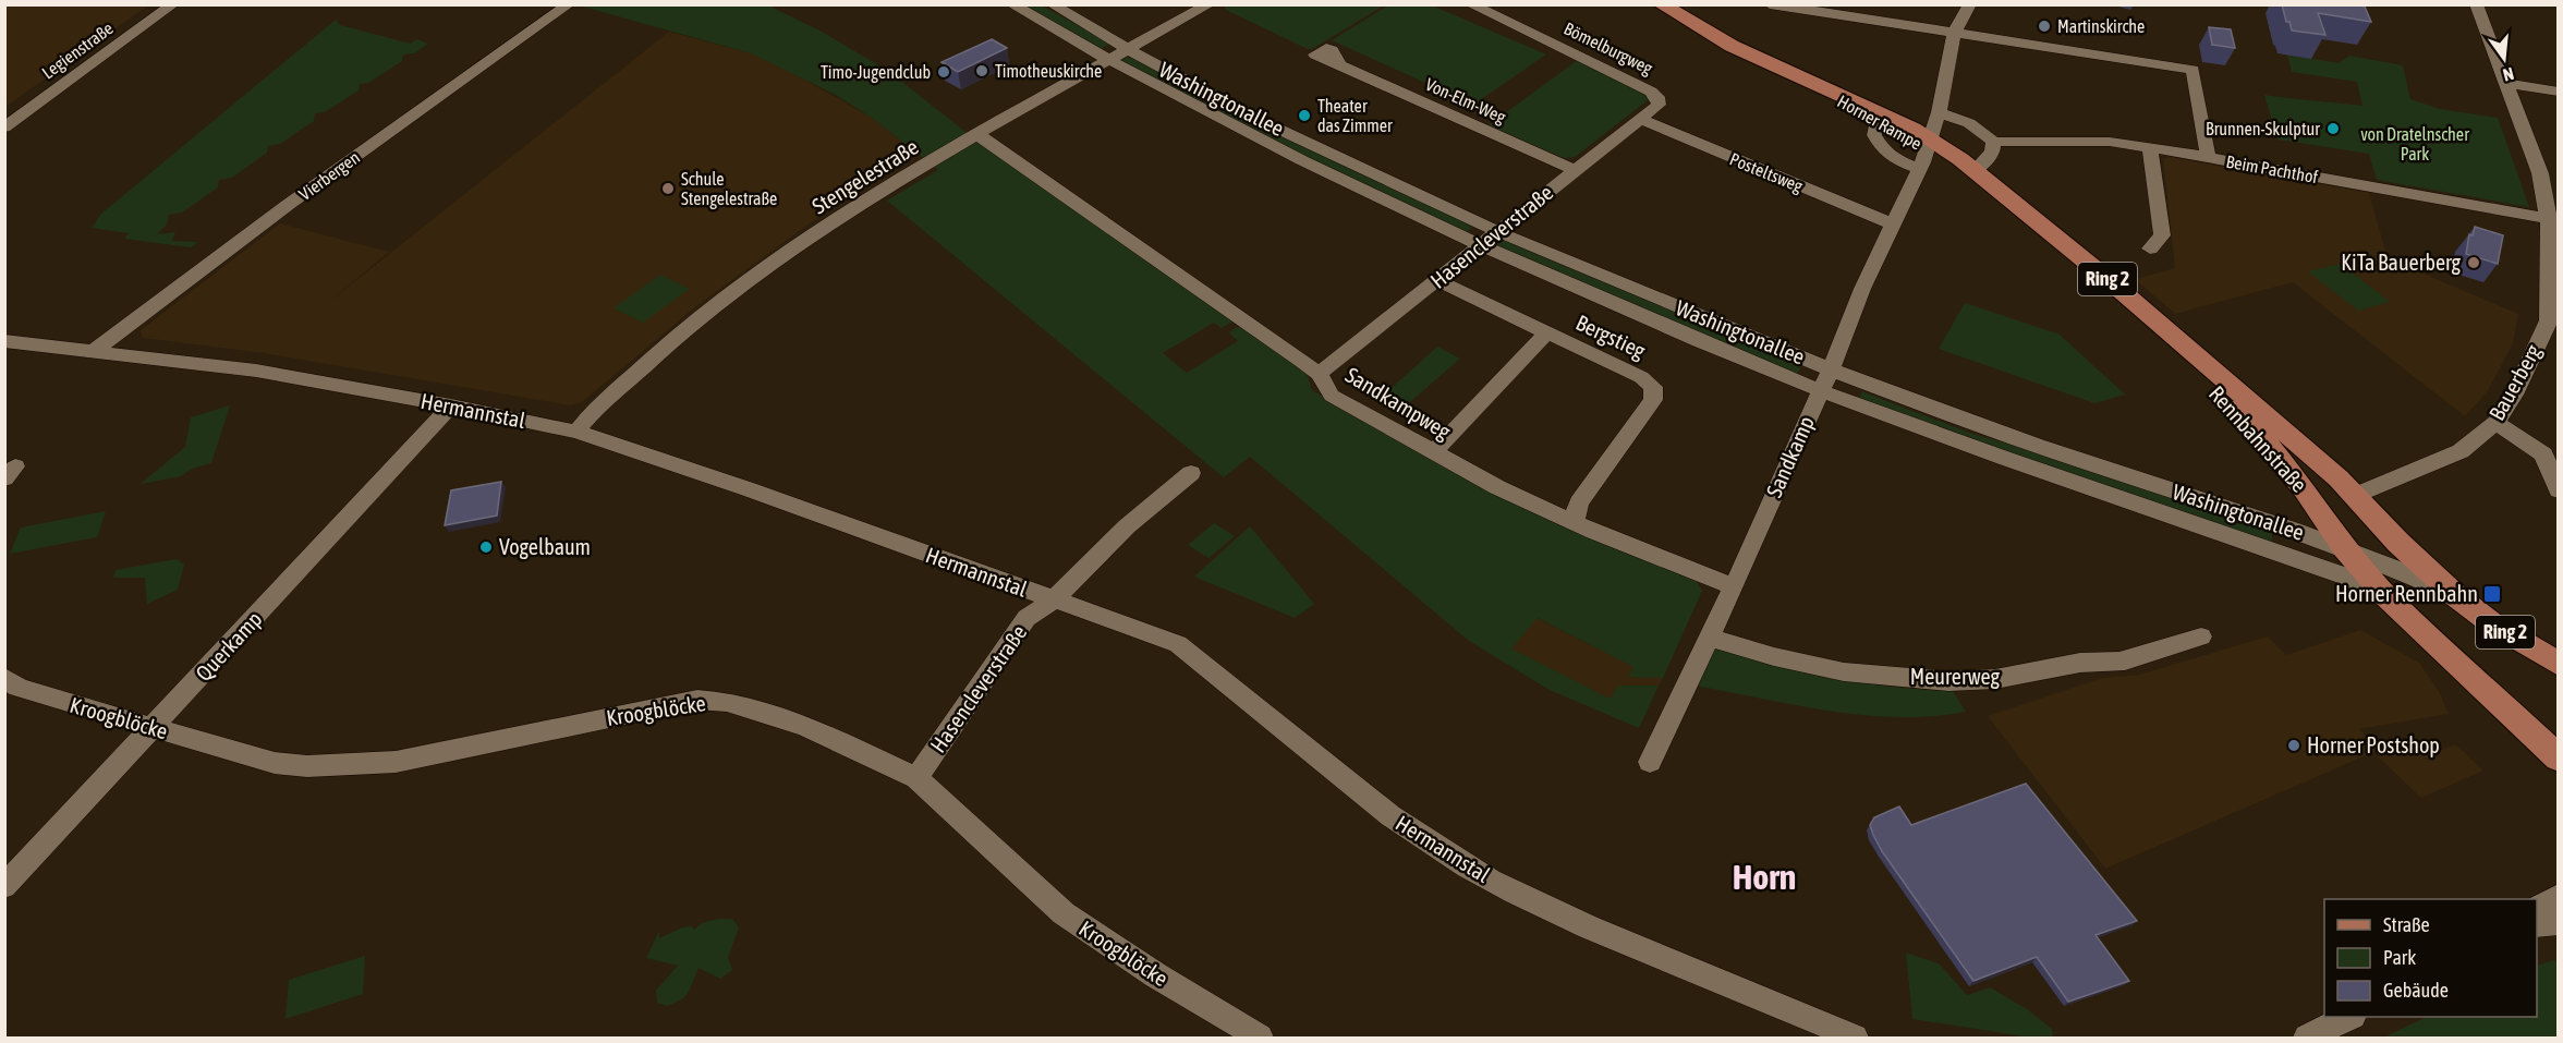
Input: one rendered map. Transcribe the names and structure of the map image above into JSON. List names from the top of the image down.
{
  "streets": {
    "main road": ["Horner Rampe", "Ring 2", "Rennbahnstraße"],
    "street": [
      "Bömelburgweg",
      "Legienstraße",
      "Washingtonallee",
      "Von-Elm-Weg",
      "Beim Pachthof",
      "Posteltsweg",
      "Vierbergen",
      "Stengelestraße",
      "Hasencleverstraße",
      "Bergstieg",
      "Bauerberg",
      "Sandkampweg",
      "Hermannstal",
      "Sandkamp",
      "Querkamp",
      "Meurerweg",
      "Kroogblöcke"
    ]
  },
  "crossings": [
    ["Bömelburgweg", "Hasencleverstraße"],
    ["Washingtonallee", "Stengelestraße"],
    ["Washingtonallee", "Hasencleverstraße"],
    ["Washingtonallee", "Rennbahnstraße"],
    ["Washingtonallee", "Sandkamp"],
    ["Von-Elm-Weg", "Hasencleverstraße"],
    ["Horner Rampe", "Rennbahnstraße"],
    ["Horner Rampe", "Sandkamp"],
    ["Beim Pachthof", "Bauerberg"],
    ["Posteltsweg", "Hasencleverstraße"],
    ["Posteltsweg", "Sandkamp"],
    ["Vierbergen", "Hermannstal"],
    ["Stengelestraße", "Sandkampweg"],
    ["Stengelestraße", "Hermannstal"],
    ["Hasencleverstraße", "Bergstieg"],
    ["Hasencleverstraße", "Sandkampweg"],
    ["Hasencleverstraße", "Hermannstal"],
    ["Hasencleverstraße", "Kroogblöcke"],
    ["Bergstieg", "Sandkampweg"],
    ["Bauerberg", "Rennbahnstraße"],
    ["Sandkampweg", "Sandkamp"],
    ["Hermannstal", "Querkamp"],
    ["Rennbahnstraße", "Sandkamp"],
    ["Sandkamp", "Meurerweg"],
    ["Querkamp", "Kroogblöcke"]
  ],
  "districts": ["Horn"],
  "parks": ["von Dratelnscher Park"],
  "places": {
    "other": [
      "Martinskirche",
      "Timotheuskirche",
      "Timo-Jugendclub",
      "Theater das Zimmer",
      "Brunnen-Skulptur",
      "Schule Stengelestraße",
      "KiTa Bauerberg",
      "Vogelbaum",
      "Horner Postshop"
    ],
    "transit": ["Horner Rennbahn"]
  },
  "legend": ["Straße", "Park", "Gebäude"],
  "north": "bottom"
}
